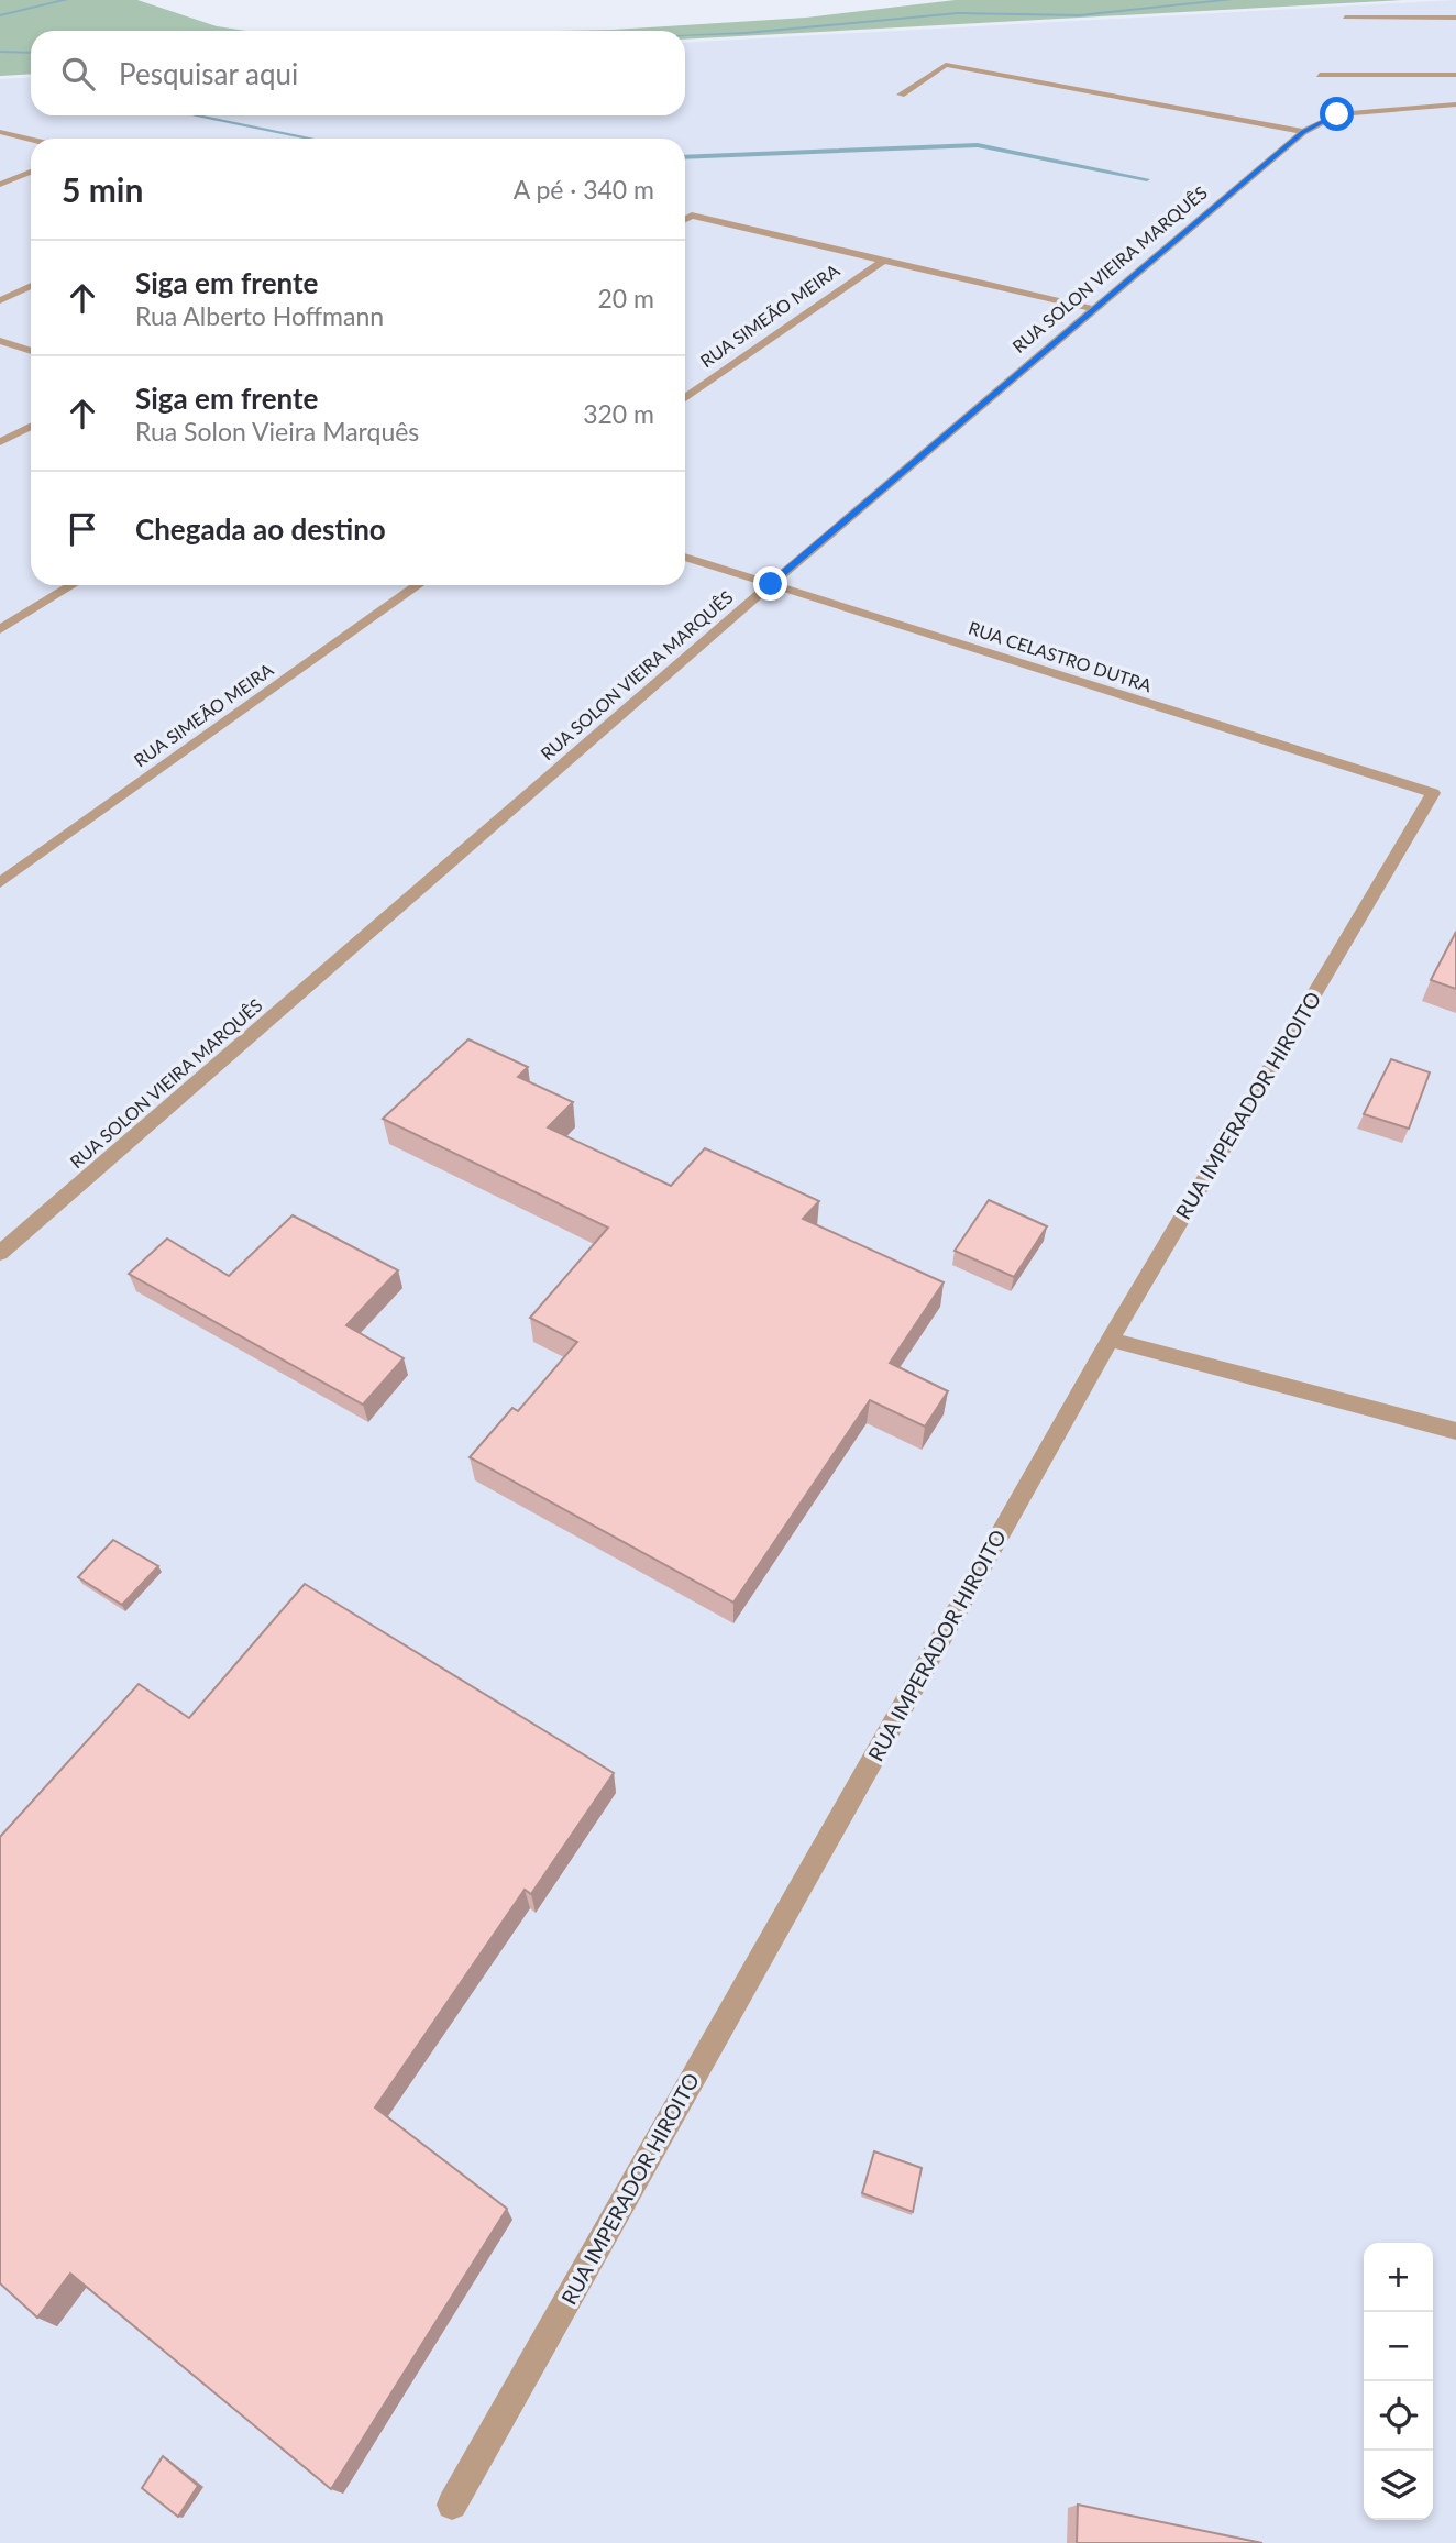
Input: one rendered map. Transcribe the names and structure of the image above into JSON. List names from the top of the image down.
{
  "streets": {
    "street": [
      "RUA SOLON VIEIRA MARQUÊS",
      "RUA SIMEÃO MEIRA",
      "RUA CELASTRO DUTRA",
      "RUA IMPERADOR HIROITO"
    ]
  },
  "crossings": [
    ["RUA SOLON VIEIRA MARQUÊS", "RUA CELASTRO DUTRA"],
    ["RUA CELASTRO DUTRA", "RUA IMPERADOR HIROITO"]
  ],
  "page": {
    "search": "Pesquisar aqui",
    "heading": ["5 min", "A pé · 340 m"],
    "list": [
      ["Siga em frente", "Rua Alberto Hoffmann", "20 m"],
      ["Siga em frente", "Rua Solon Vieira Marquês", "320 m"],
      "Chegada ao destino"
    ],
    "map_buttons": ["+", "−"]
  }
}
